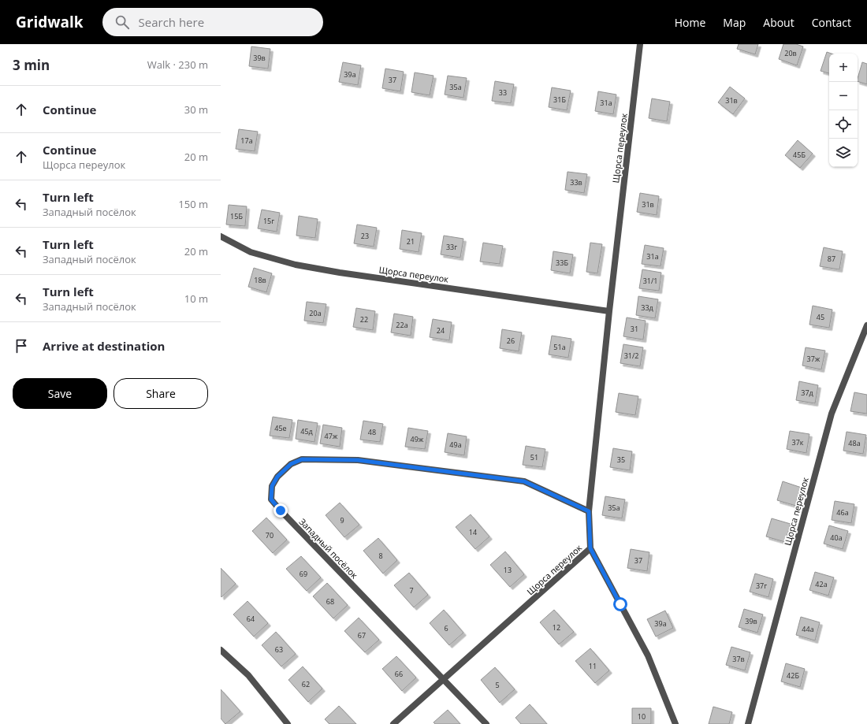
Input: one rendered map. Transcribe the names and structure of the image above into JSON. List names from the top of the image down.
{
  "streets": {
    "street": ["Щорса переулок", "Западный посёлок"]
  },
  "crossings": [
    ["Щорса переулок", "Западный посёлок"]
  ],
  "house_numbers": [
    "20в",
    "39в",
    "39а",
    "37",
    "35а",
    "33",
    "31Б",
    "31в",
    "31а",
    "17а",
    "45Б",
    "33в",
    "31в",
    "15Б",
    "15г",
    "23",
    "21",
    "33г",
    "31а",
    "87",
    "33Б",
    "18в",
    "31/1",
    "33д",
    "20а",
    "45",
    "22",
    "22а",
    "31",
    "24",
    "26",
    "51а",
    "31/2",
    "37ж",
    "37д",
    "45е",
    "45д",
    "48",
    "47ж",
    "49ж",
    "37к",
    "48а",
    "49а",
    "51",
    "35",
    "35а",
    "46а",
    "9",
    "14",
    "70",
    "40а",
    "8",
    "37",
    "13",
    "69",
    "42а",
    "37г",
    "7",
    "68",
    "64",
    "39в",
    "39а",
    "12",
    "6",
    "44а",
    "67",
    "63",
    "37в",
    "11",
    "66",
    "42Б",
    "62",
    "5",
    "10"
  ],
  "page": {
    "header": "Gridwalk",
    "search": "Search here",
    "nav": [
      "Home",
      "Map",
      "About",
      "Contact"
    ],
    "heading": ["3 min", "Walk · 230 m"],
    "map_buttons": ["+", "−"],
    "list": [
      ["Continue", "30 m"],
      ["Continue", "Щорса переулок", "20 m"],
      ["Turn left", "Западный посёлок", "150 m"],
      ["Turn left", "Западный посёлок", "20 m"],
      ["Turn left", "Западный посёлок", "10 m"],
      "Arrive at destination"
    ],
    "buttons": ["Save", "Share"]
  }
}
